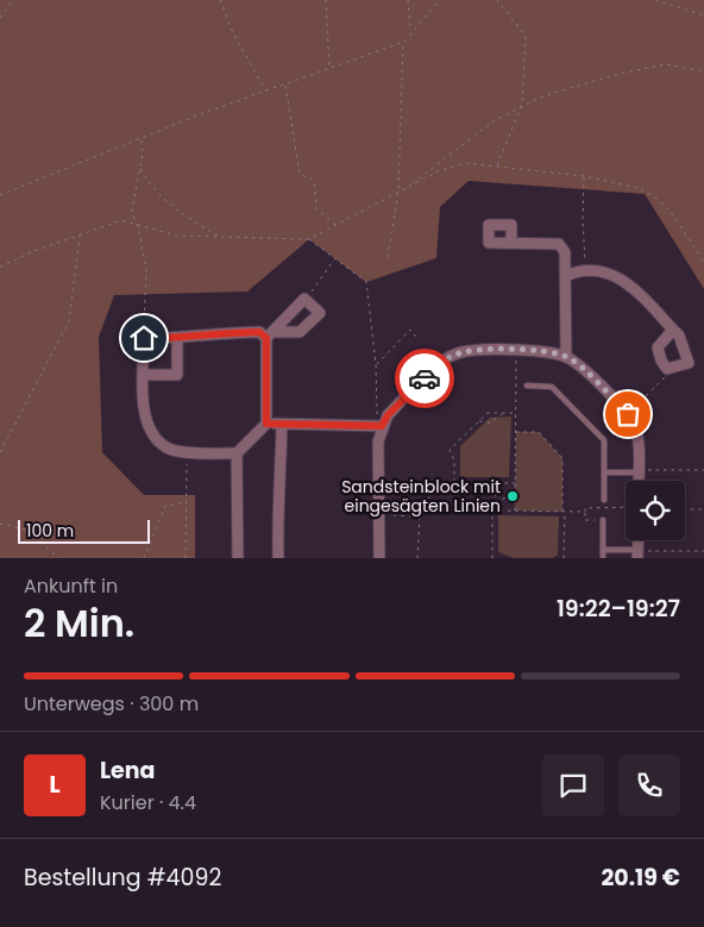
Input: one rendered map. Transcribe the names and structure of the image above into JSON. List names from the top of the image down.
{
  "places": ["Sandsteinblock mit eingesägten Linien"],
  "scale_bar": "100 m",
  "page": {
    "scale": "100 m",
    "heading": ["2 Min.", "Ankunft in", "19:22–19:27"],
    "panel": [
      "Lena",
      "Kurier · 4.4",
      "Bestellung #4092",
      "20.19 €"
    ],
    "bar": "Unterwegs · 300 m",
    "round": "L"
  }
}
